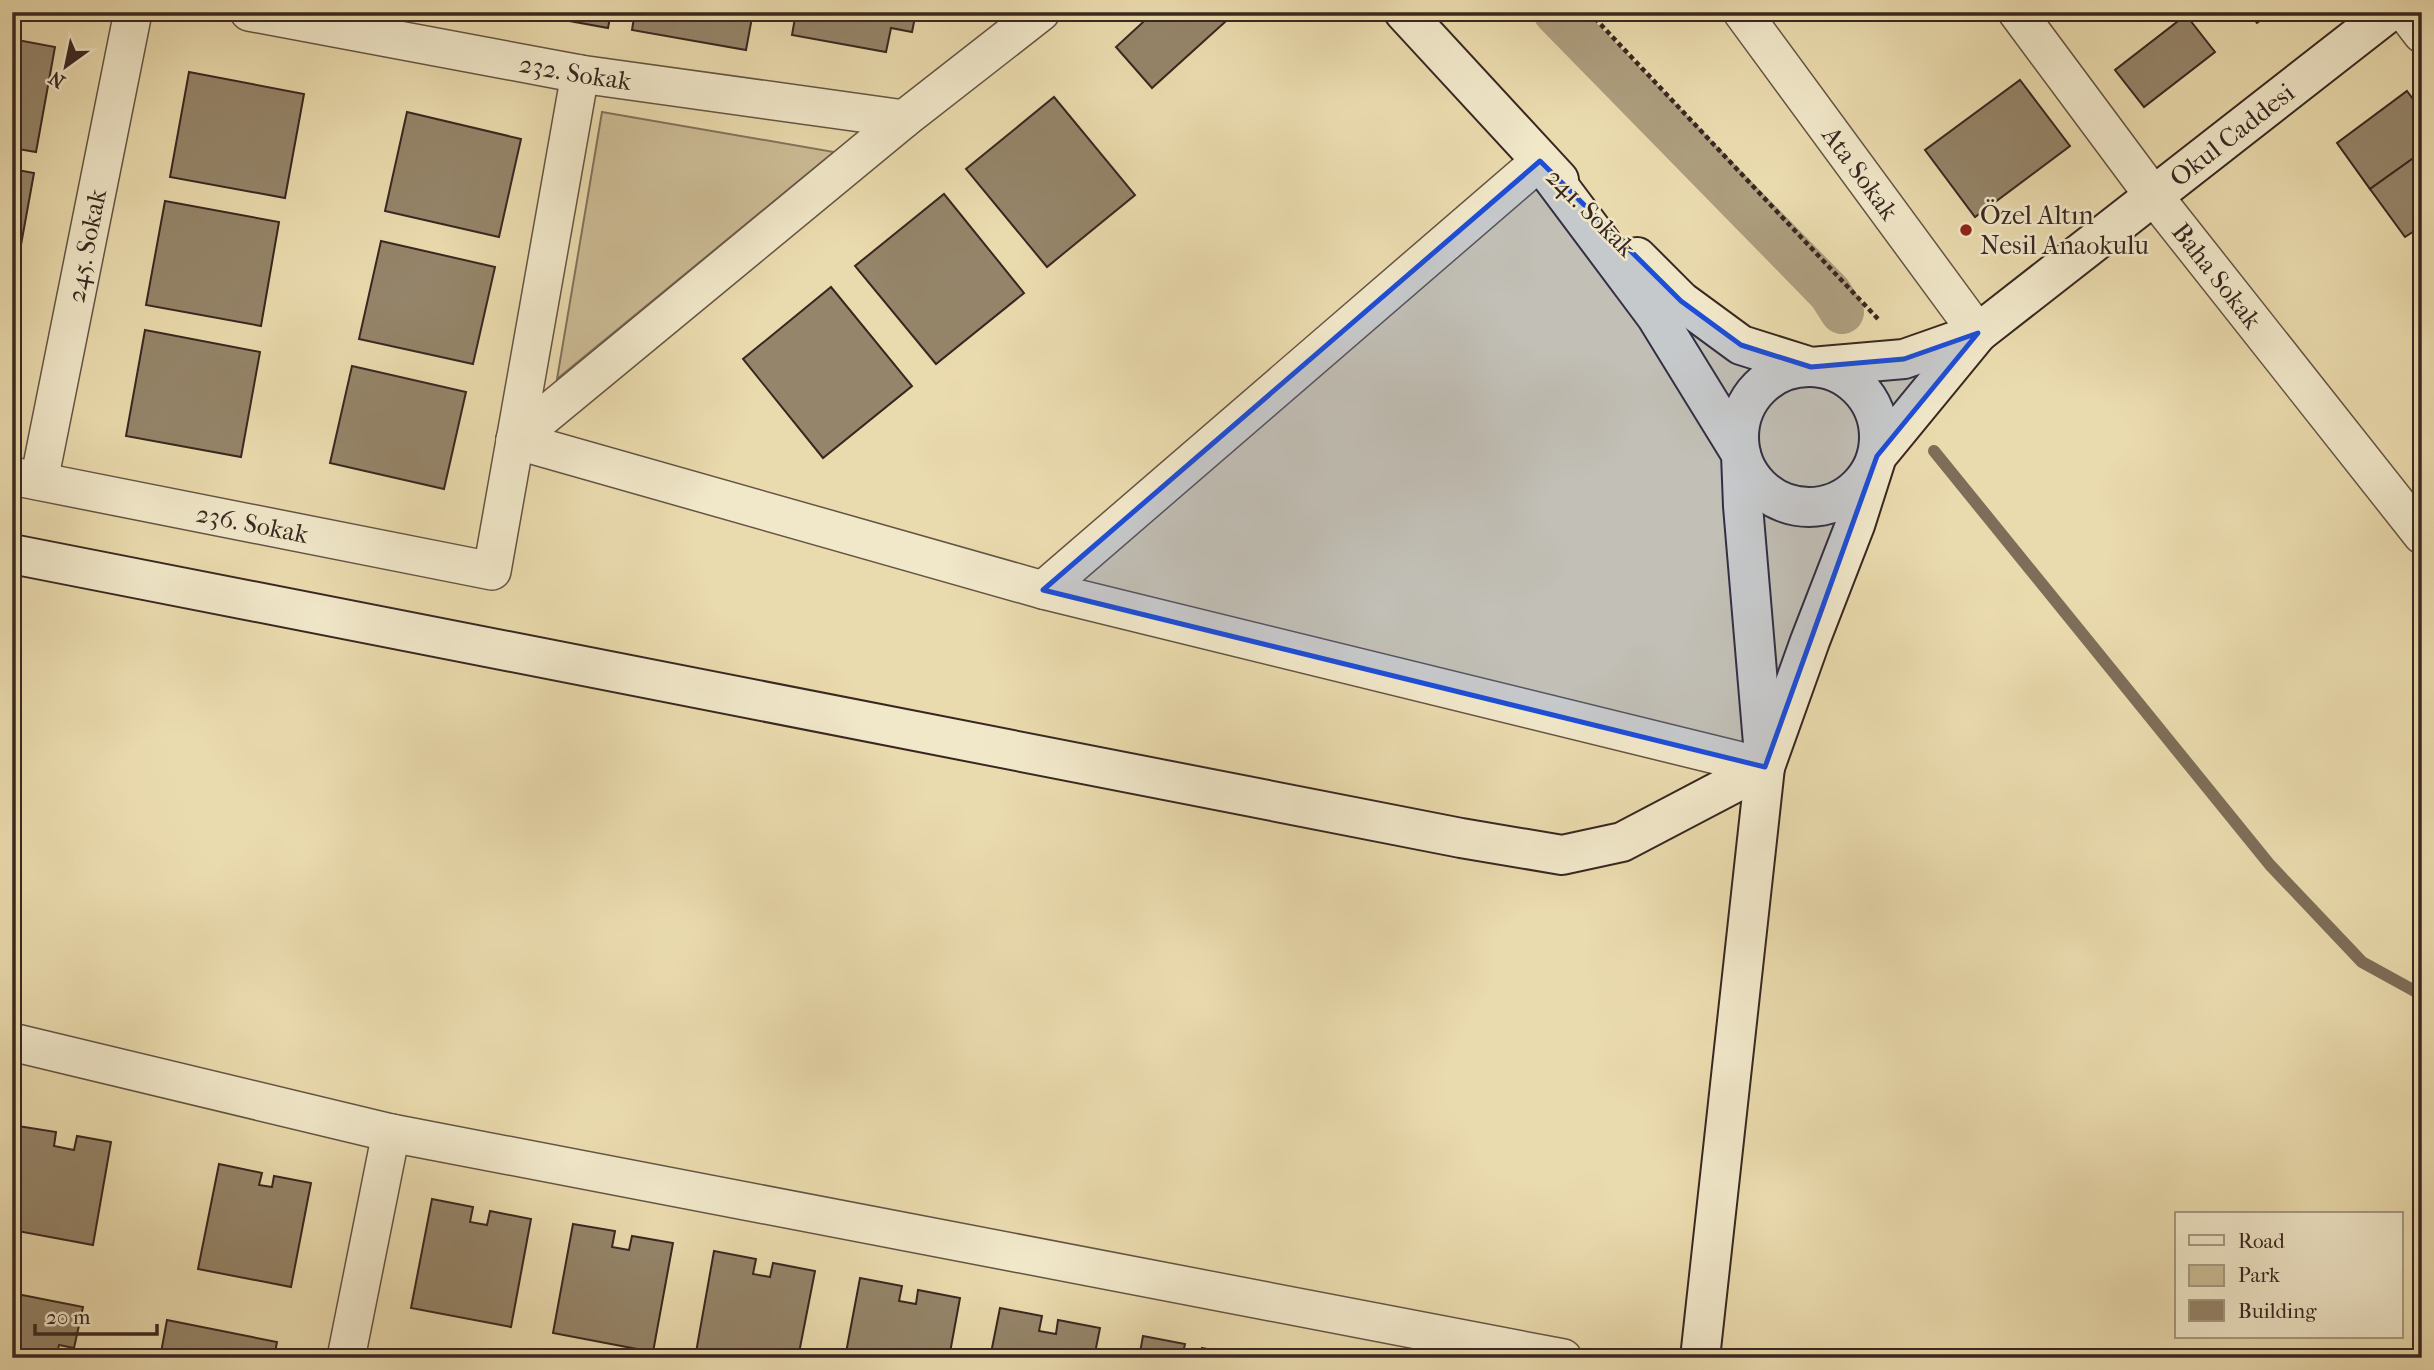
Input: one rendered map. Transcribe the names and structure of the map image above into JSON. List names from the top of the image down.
{
  "streets": {
    "main road": ["Okul Caddesi", "241. Sokak"],
    "street": [
      "232. Sokak",
      "Ata Sokak",
      "245. Sokak",
      "Baha Sokak",
      "236. Sokak"
    ]
  },
  "crossings": [
    ["Okul Caddesi", "Ata Sokak"],
    ["Okul Caddesi", "241. Sokak"],
    ["Okul Caddesi", "Baha Sokak"],
    ["245. Sokak", "236. Sokak"]
  ],
  "places": ["Özel Altın Nesil Anaokulu"],
  "legend": ["Road", "Park", "Building"],
  "scale_bar": "20 m",
  "north": "bottom left"
}
